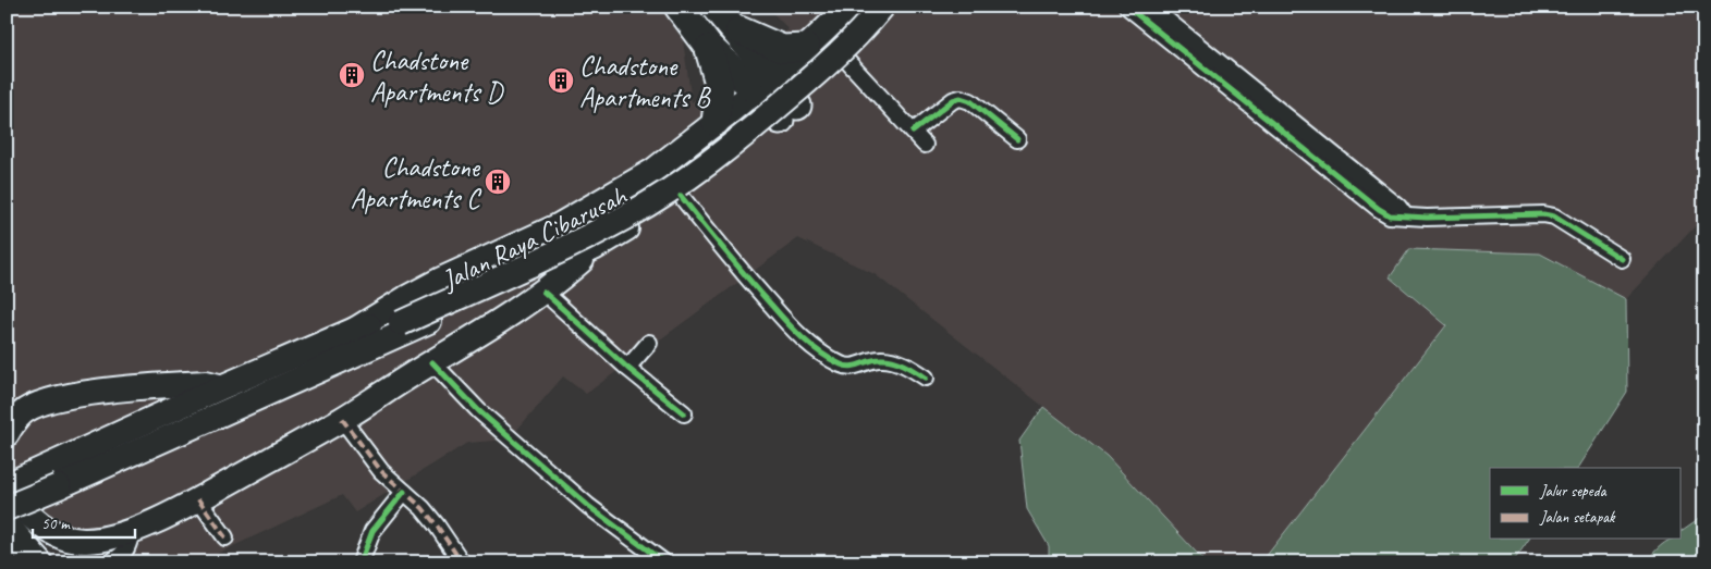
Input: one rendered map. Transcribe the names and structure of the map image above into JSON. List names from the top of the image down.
{
  "streets": {
    "main road": ["Jalan Raya Cibarusah"]
  },
  "places": {
    "building": ["Chadstone Apartments D", "Chadstone Apartments B", "Chadstone Apartments C"]
  },
  "legend": ["Jalur sepeda", "Jalan setapak"],
  "scale_bar": "50 m"
}
